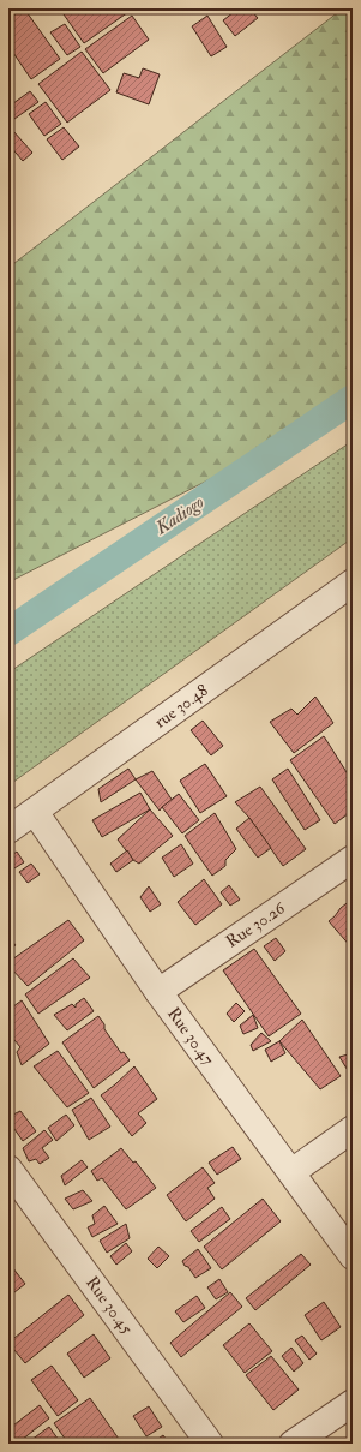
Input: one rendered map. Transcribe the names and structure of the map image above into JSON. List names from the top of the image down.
{
  "streets": {
    "street": [
      "rue 30.48",
      "Rue 30.26",
      "Rue 30.47",
      "Rue 30.45"
    ]
  },
  "crossings": [
    ["rue 30.48", "Rue 30.47"],
    ["Rue 30.26", "Rue 30.47"]
  ],
  "water": ["Kadiogo"]
}
